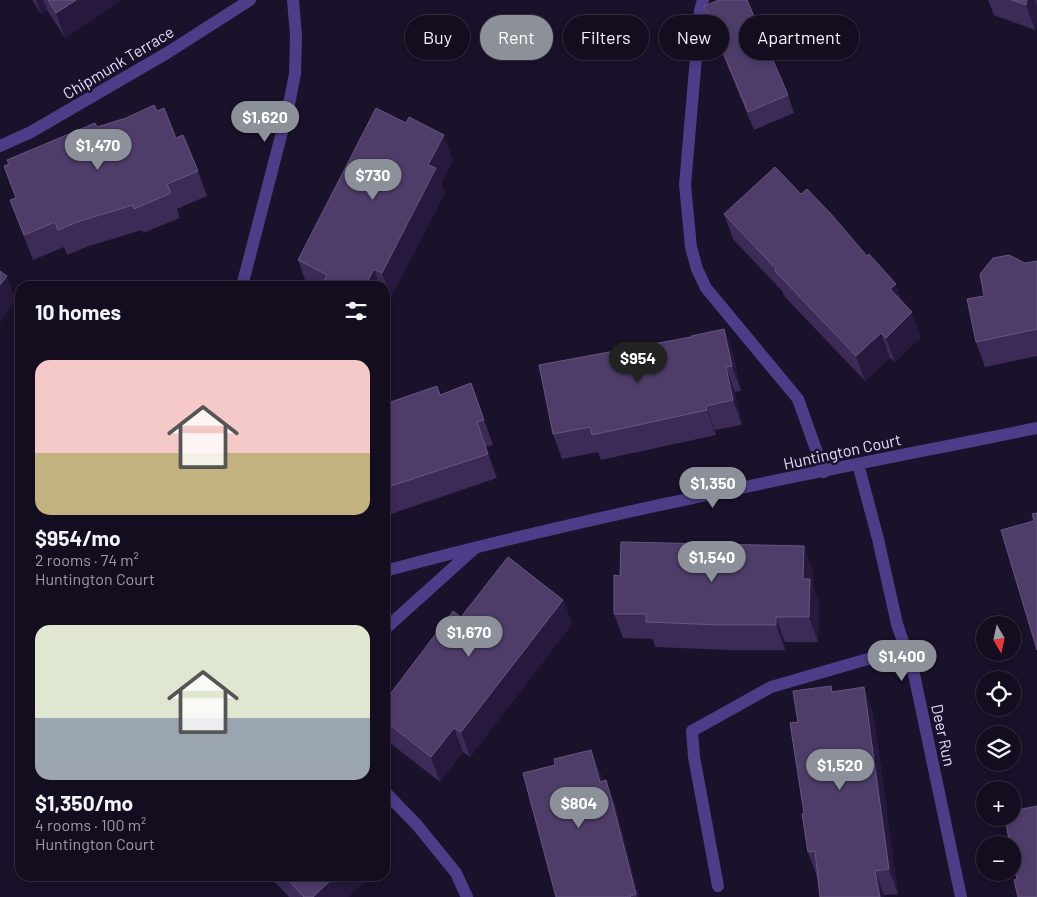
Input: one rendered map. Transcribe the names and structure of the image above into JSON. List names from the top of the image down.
{
  "streets": {
    "street": ["Chipmunk Terrace", "Huntington Court", "Deer Run"]
  },
  "crossings": [
    ["Huntington Court", "Deer Run"]
  ],
  "north": "bottom",
  "page": {
    "chip": [
      "Buy",
      "Rent",
      "Filters",
      "New",
      "Apartment"
    ],
    "price": [
      "$1,620",
      "$1,470",
      "$730",
      "$954",
      "$1,350",
      "$1,540",
      "$1,670",
      "$1,400",
      "$1,520",
      "$804"
    ],
    "heading": "10 homes",
    "list": [
      {
        "name": "$954/mo",
        "note": "2 rooms · 74 m² · Huntington Court"
      },
      {
        "name": "$1,350/mo",
        "note": "4 rooms · 100 m² · Huntington Court"
      }
    ],
    "map_buttons": ["+", "−"]
  }
}
